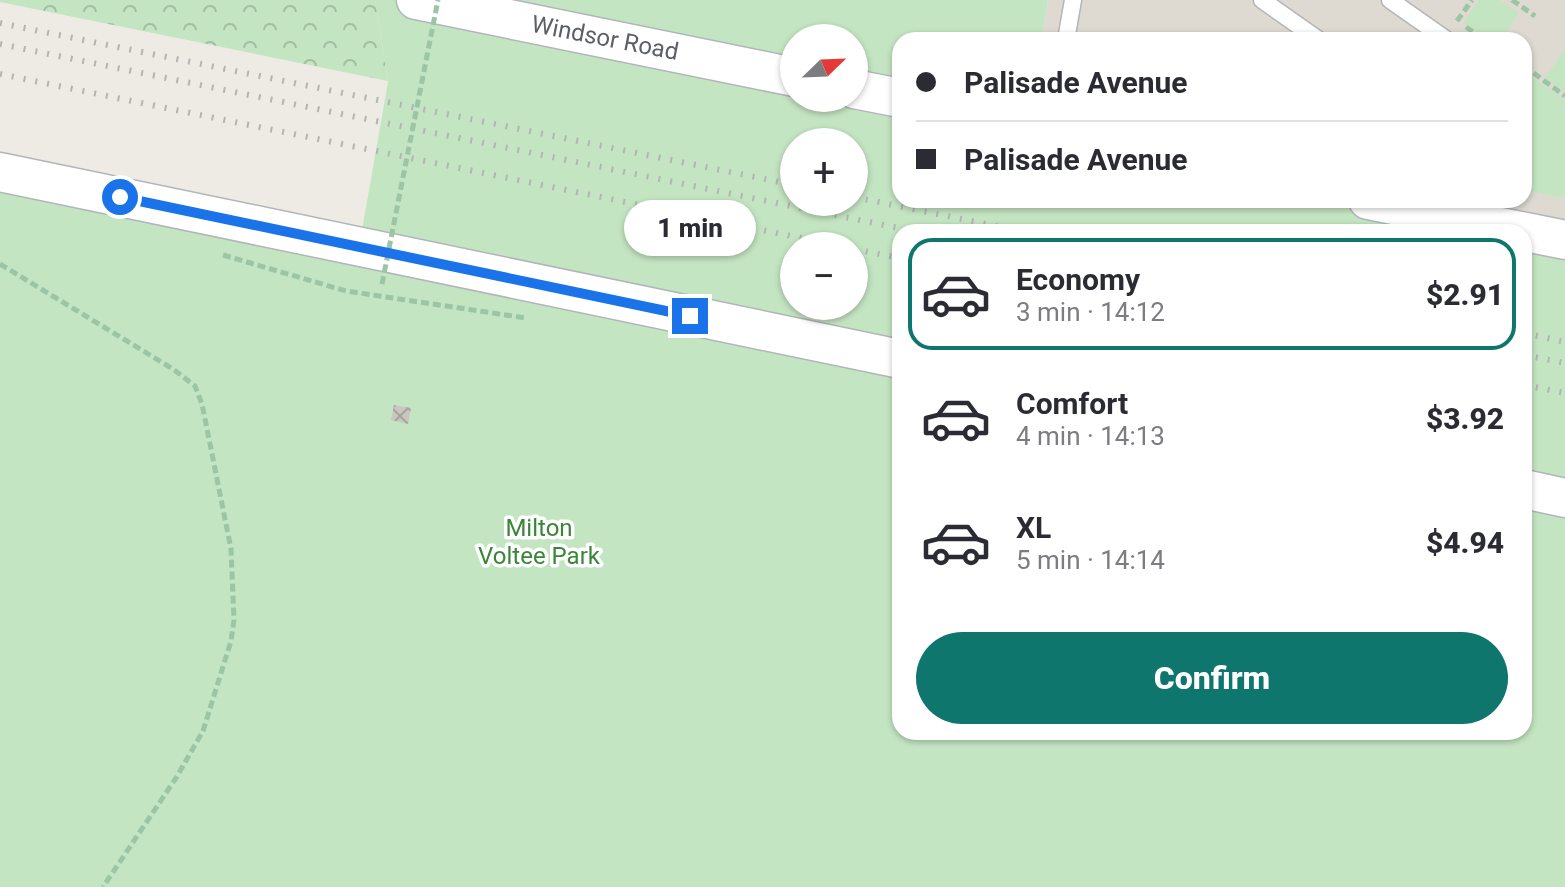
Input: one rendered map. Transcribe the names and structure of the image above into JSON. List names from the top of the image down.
{
  "streets": {
    "street": ["Windsor Road"]
  },
  "parks": ["Milton Voltee Park"],
  "north": "top right",
  "page": {
    "map_buttons": ["+", "−"],
    "banner": ["Palisade Avenue", "Palisade Avenue"],
    "bubble": "1 min",
    "list": [
      {
        "name": "Economy",
        "note": "3 min · 14:12",
        "value": "$2.91"
      },
      {
        "name": "Comfort",
        "note": "4 min · 14:13",
        "value": "$3.92"
      },
      {
        "name": "XL",
        "note": "5 min · 14:14",
        "value": "$4.94"
      }
    ],
    "buttons": "Confirm"
  }
}
